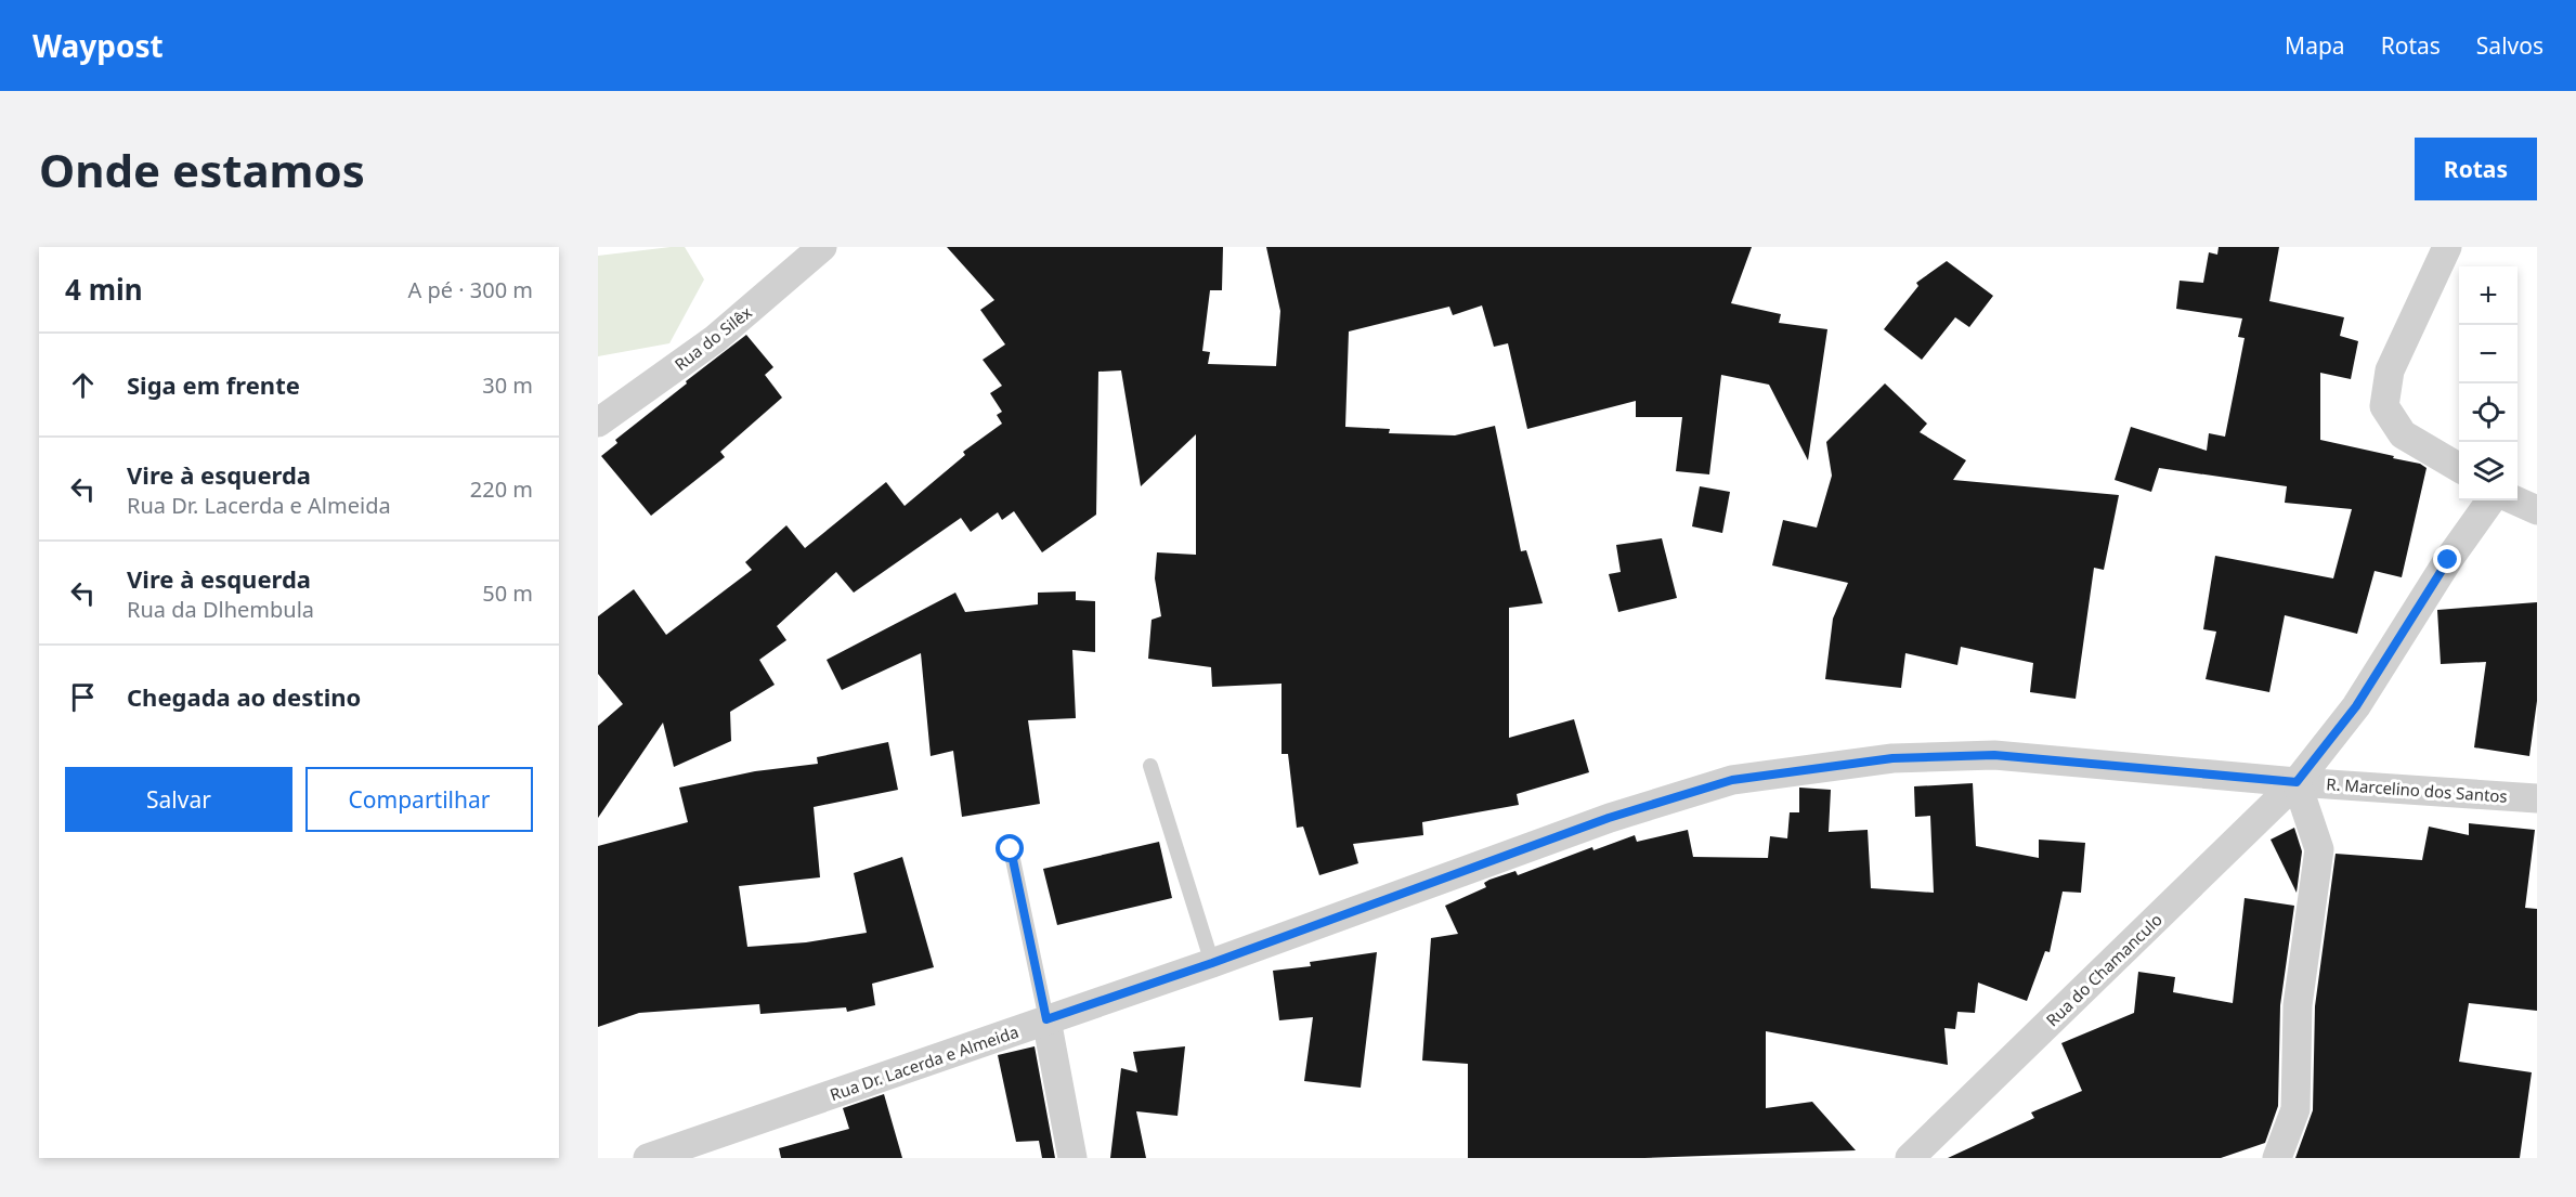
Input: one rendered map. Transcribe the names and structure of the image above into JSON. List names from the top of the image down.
{
  "streets": {
    "street": [
      "Rua do Silêx",
      "R. Marcelino dos Santos",
      "Rua do Chamanculo",
      "Rua Dr. Lacerda e Almeida"
    ]
  },
  "crossings": [
    ["R. Marcelino dos Santos", "Rua do Chamanculo"],
    ["R. Marcelino dos Santos", "Rua Dr. Lacerda e Almeida"],
    ["Rua do Chamanculo", "Rua Dr. Lacerda e Almeida"]
  ],
  "page": {
    "header": "Waypost",
    "nav": ["Mapa", "Rotas", "Salvos"],
    "buttons": [
      "Rotas",
      ["Salvar", "Compartilhar"]
    ],
    "title": "Onde estamos",
    "heading": ["4 min", "A pé · 300 m"],
    "map_buttons": ["+", "−"],
    "list": [
      ["Siga em frente", "30 m"],
      ["Vire à esquerda", "Rua Dr. Lacerda e Almeida", "220 m"],
      ["Vire à esquerda", "Rua da Dlhembula", "50 m"],
      "Chegada ao destino"
    ]
  }
}
